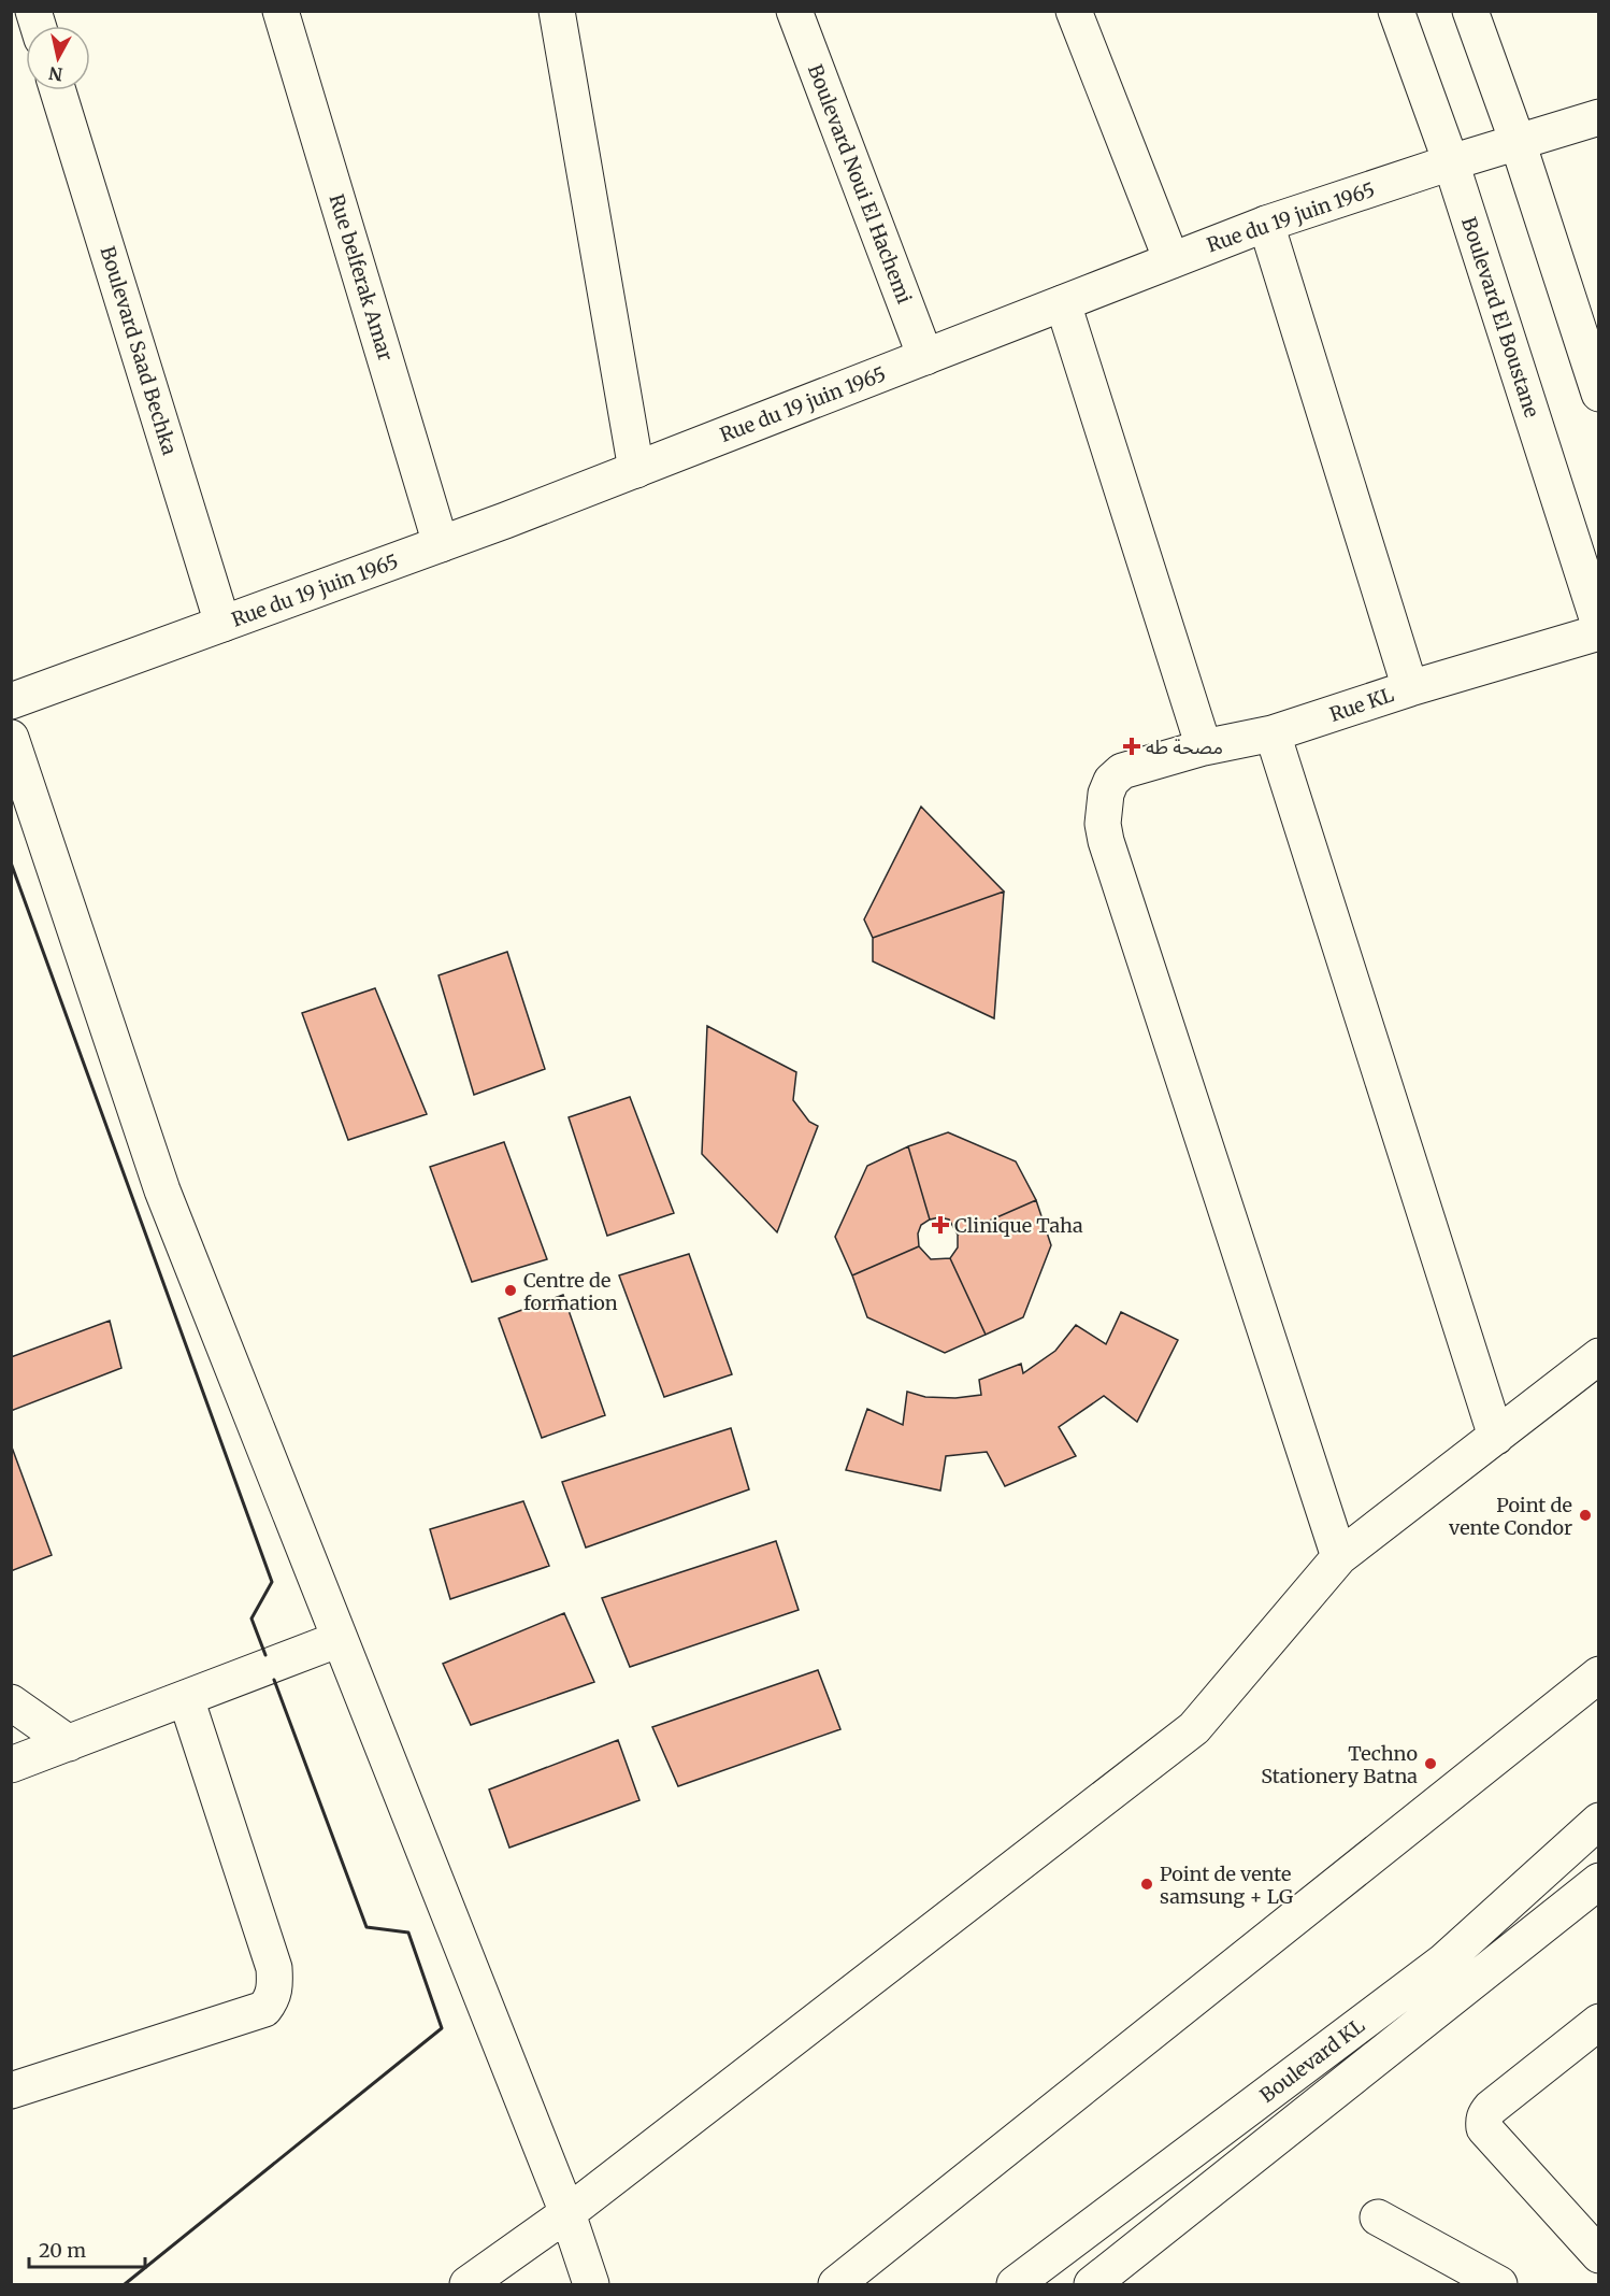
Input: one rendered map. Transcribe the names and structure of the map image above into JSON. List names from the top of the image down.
{
  "streets": {
    "street": [
      "Boulevard Noui El Hachemi",
      "Rue du 19 juin 1965",
      "Rue belferak Amar",
      "Boulevard El Boustane",
      "Boulevard Saad Bechka",
      "Rue KL",
      "Boulevard KL"
    ]
  },
  "crossings": [
    ["Boulevard Noui El Hachemi", "Rue du 19 juin 1965"],
    ["Rue du 19 juin 1965", "Rue belferak Amar"],
    ["Rue du 19 juin 1965", "Boulevard El Boustane"],
    ["Rue du 19 juin 1965", "Boulevard Saad Bechka"]
  ],
  "places": {
    "health": ["مصحة طه", "Clinique Taha"],
    "other": [
      "Centre de formation",
      "Point de vente Condor",
      "Techno Stationery Batna",
      "Point de vente samsung + LG"
    ]
  },
  "scale_bar": "20 m",
  "north": "bottom"
}
